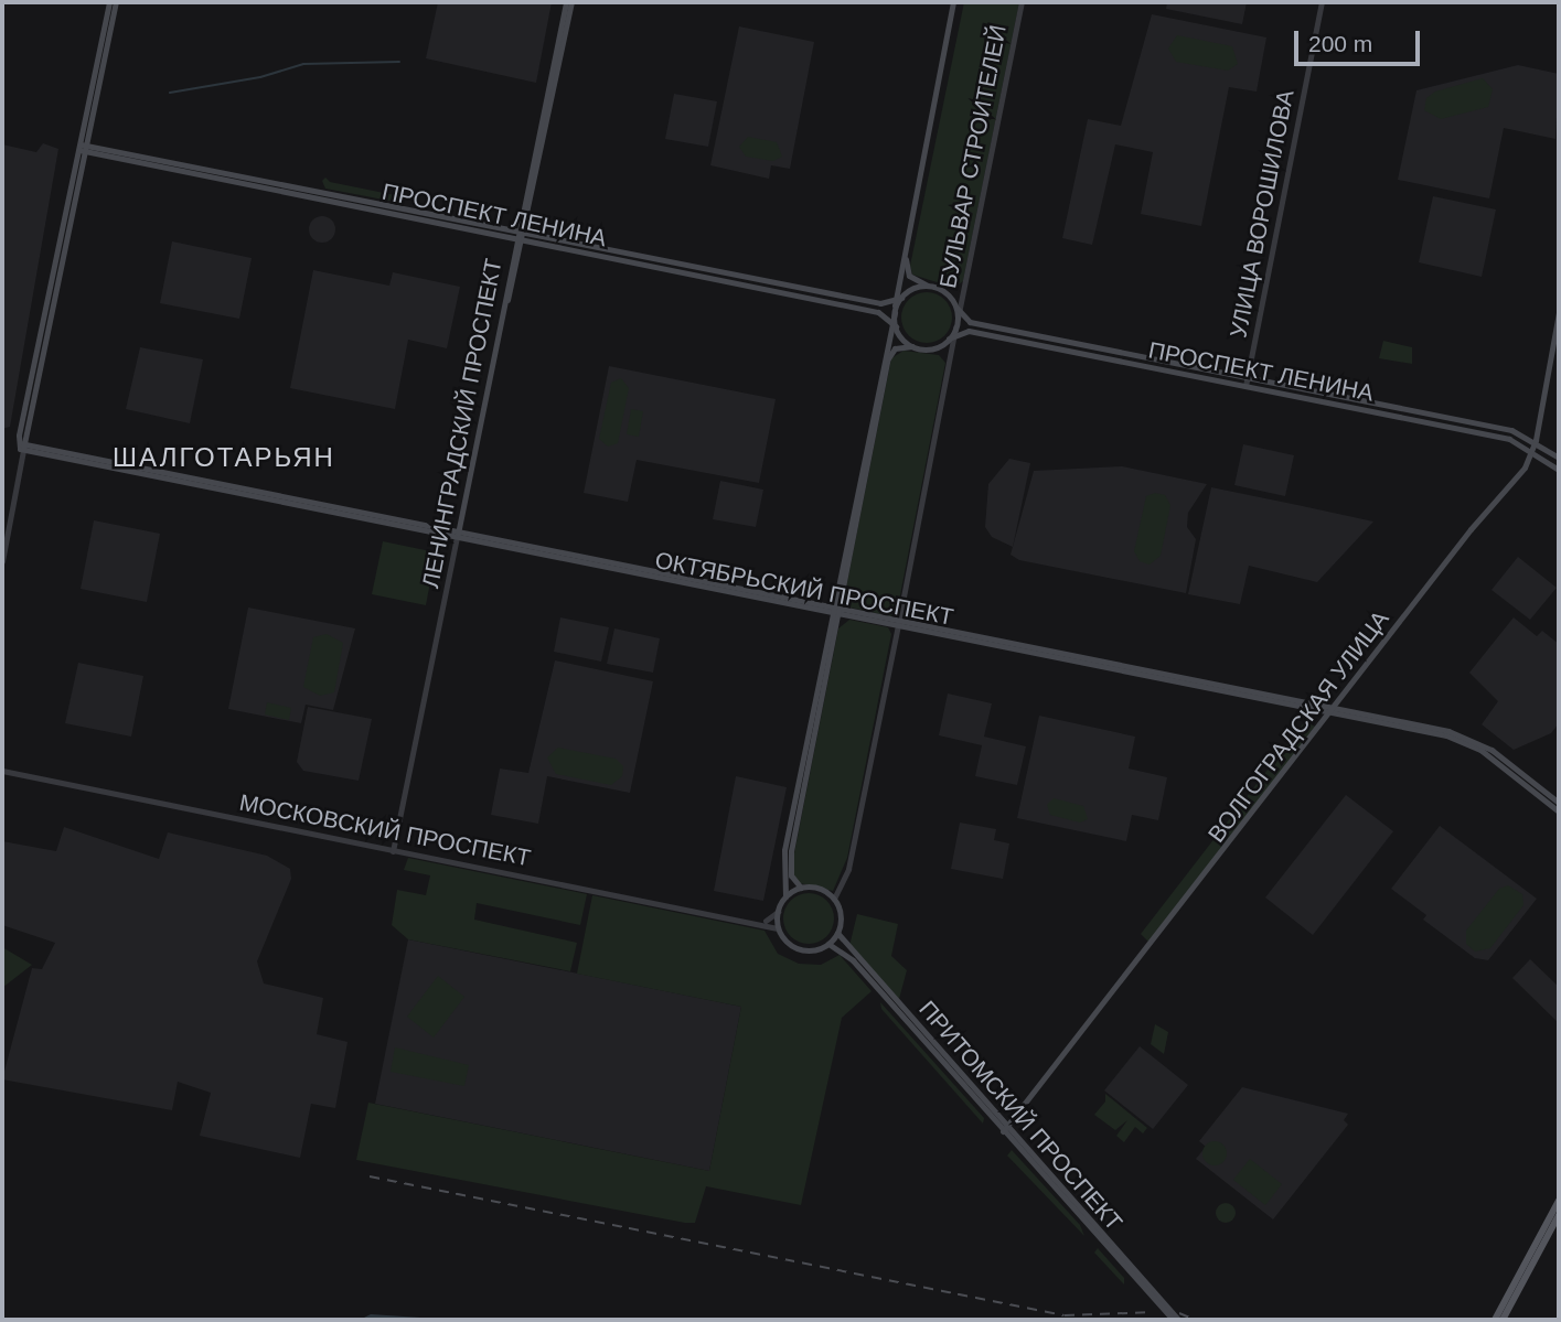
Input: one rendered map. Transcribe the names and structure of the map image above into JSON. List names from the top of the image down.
{
  "streets": {
    "main road": [
      "БУЛЬВАР СТРОИТЕЛЕЙ",
      "ПРОСПЕКТ ЛЕНИНА",
      "ЛЕНИНГРАДСКИЙ ПРОСПЕКТ",
      "ОКТЯБРЬСКИЙ ПРОСПЕКТ",
      "ВОЛГОГРАДСКАЯ УЛИЦА",
      "ПРИТОМСКИЙ ПРОСПЕКТ"
    ],
    "street": ["УЛИЦА ВОРОШИЛОВА", "МОСКОВСКИЙ ПРОСПЕКТ"]
  },
  "crossings": [
    ["БУЛЬВАР СТРОИТЕЛЕЙ", "ПРОСПЕКТ ЛЕНИНА"],
    ["БУЛЬВАР СТРОИТЕЛЕЙ", "ОКТЯБРЬСКИЙ ПРОСПЕКТ"],
    ["БУЛЬВАР СТРОИТЕЛЕЙ", "МОСКОВСКИЙ ПРОСПЕКТ"],
    ["БУЛЬВАР СТРОИТЕЛЕЙ", "ПРИТОМСКИЙ ПРОСПЕКТ"],
    ["УЛИЦА ВОРОШИЛОВА", "ПРОСПЕКТ ЛЕНИНА"],
    ["ПРОСПЕКТ ЛЕНИНА", "ЛЕНИНГРАДСКИЙ ПРОСПЕКТ"],
    ["ПРОСПЕКТ ЛЕНИНА", "ВОЛГОГРАДСКАЯ УЛИЦА"],
    ["ЛЕНИНГРАДСКИЙ ПРОСПЕКТ", "ОКТЯБРЬСКИЙ ПРОСПЕКТ"],
    ["ЛЕНИНГРАДСКИЙ ПРОСПЕКТ", "МОСКОВСКИЙ ПРОСПЕКТ"],
    ["ОКТЯБРЬСКИЙ ПРОСПЕКТ", "ВОЛГОГРАДСКАЯ УЛИЦА"],
    ["ВОЛГОГРАДСКАЯ УЛИЦА", "ПРИТОМСКИЙ ПРОСПЕКТ"],
    ["МОСКОВСКИЙ ПРОСПЕКТ", "ПРИТОМСКИЙ ПРОСПЕКТ"]
  ],
  "districts": ["ШАЛГОТАРЬЯН"],
  "scale_bar": "200 m"
}
